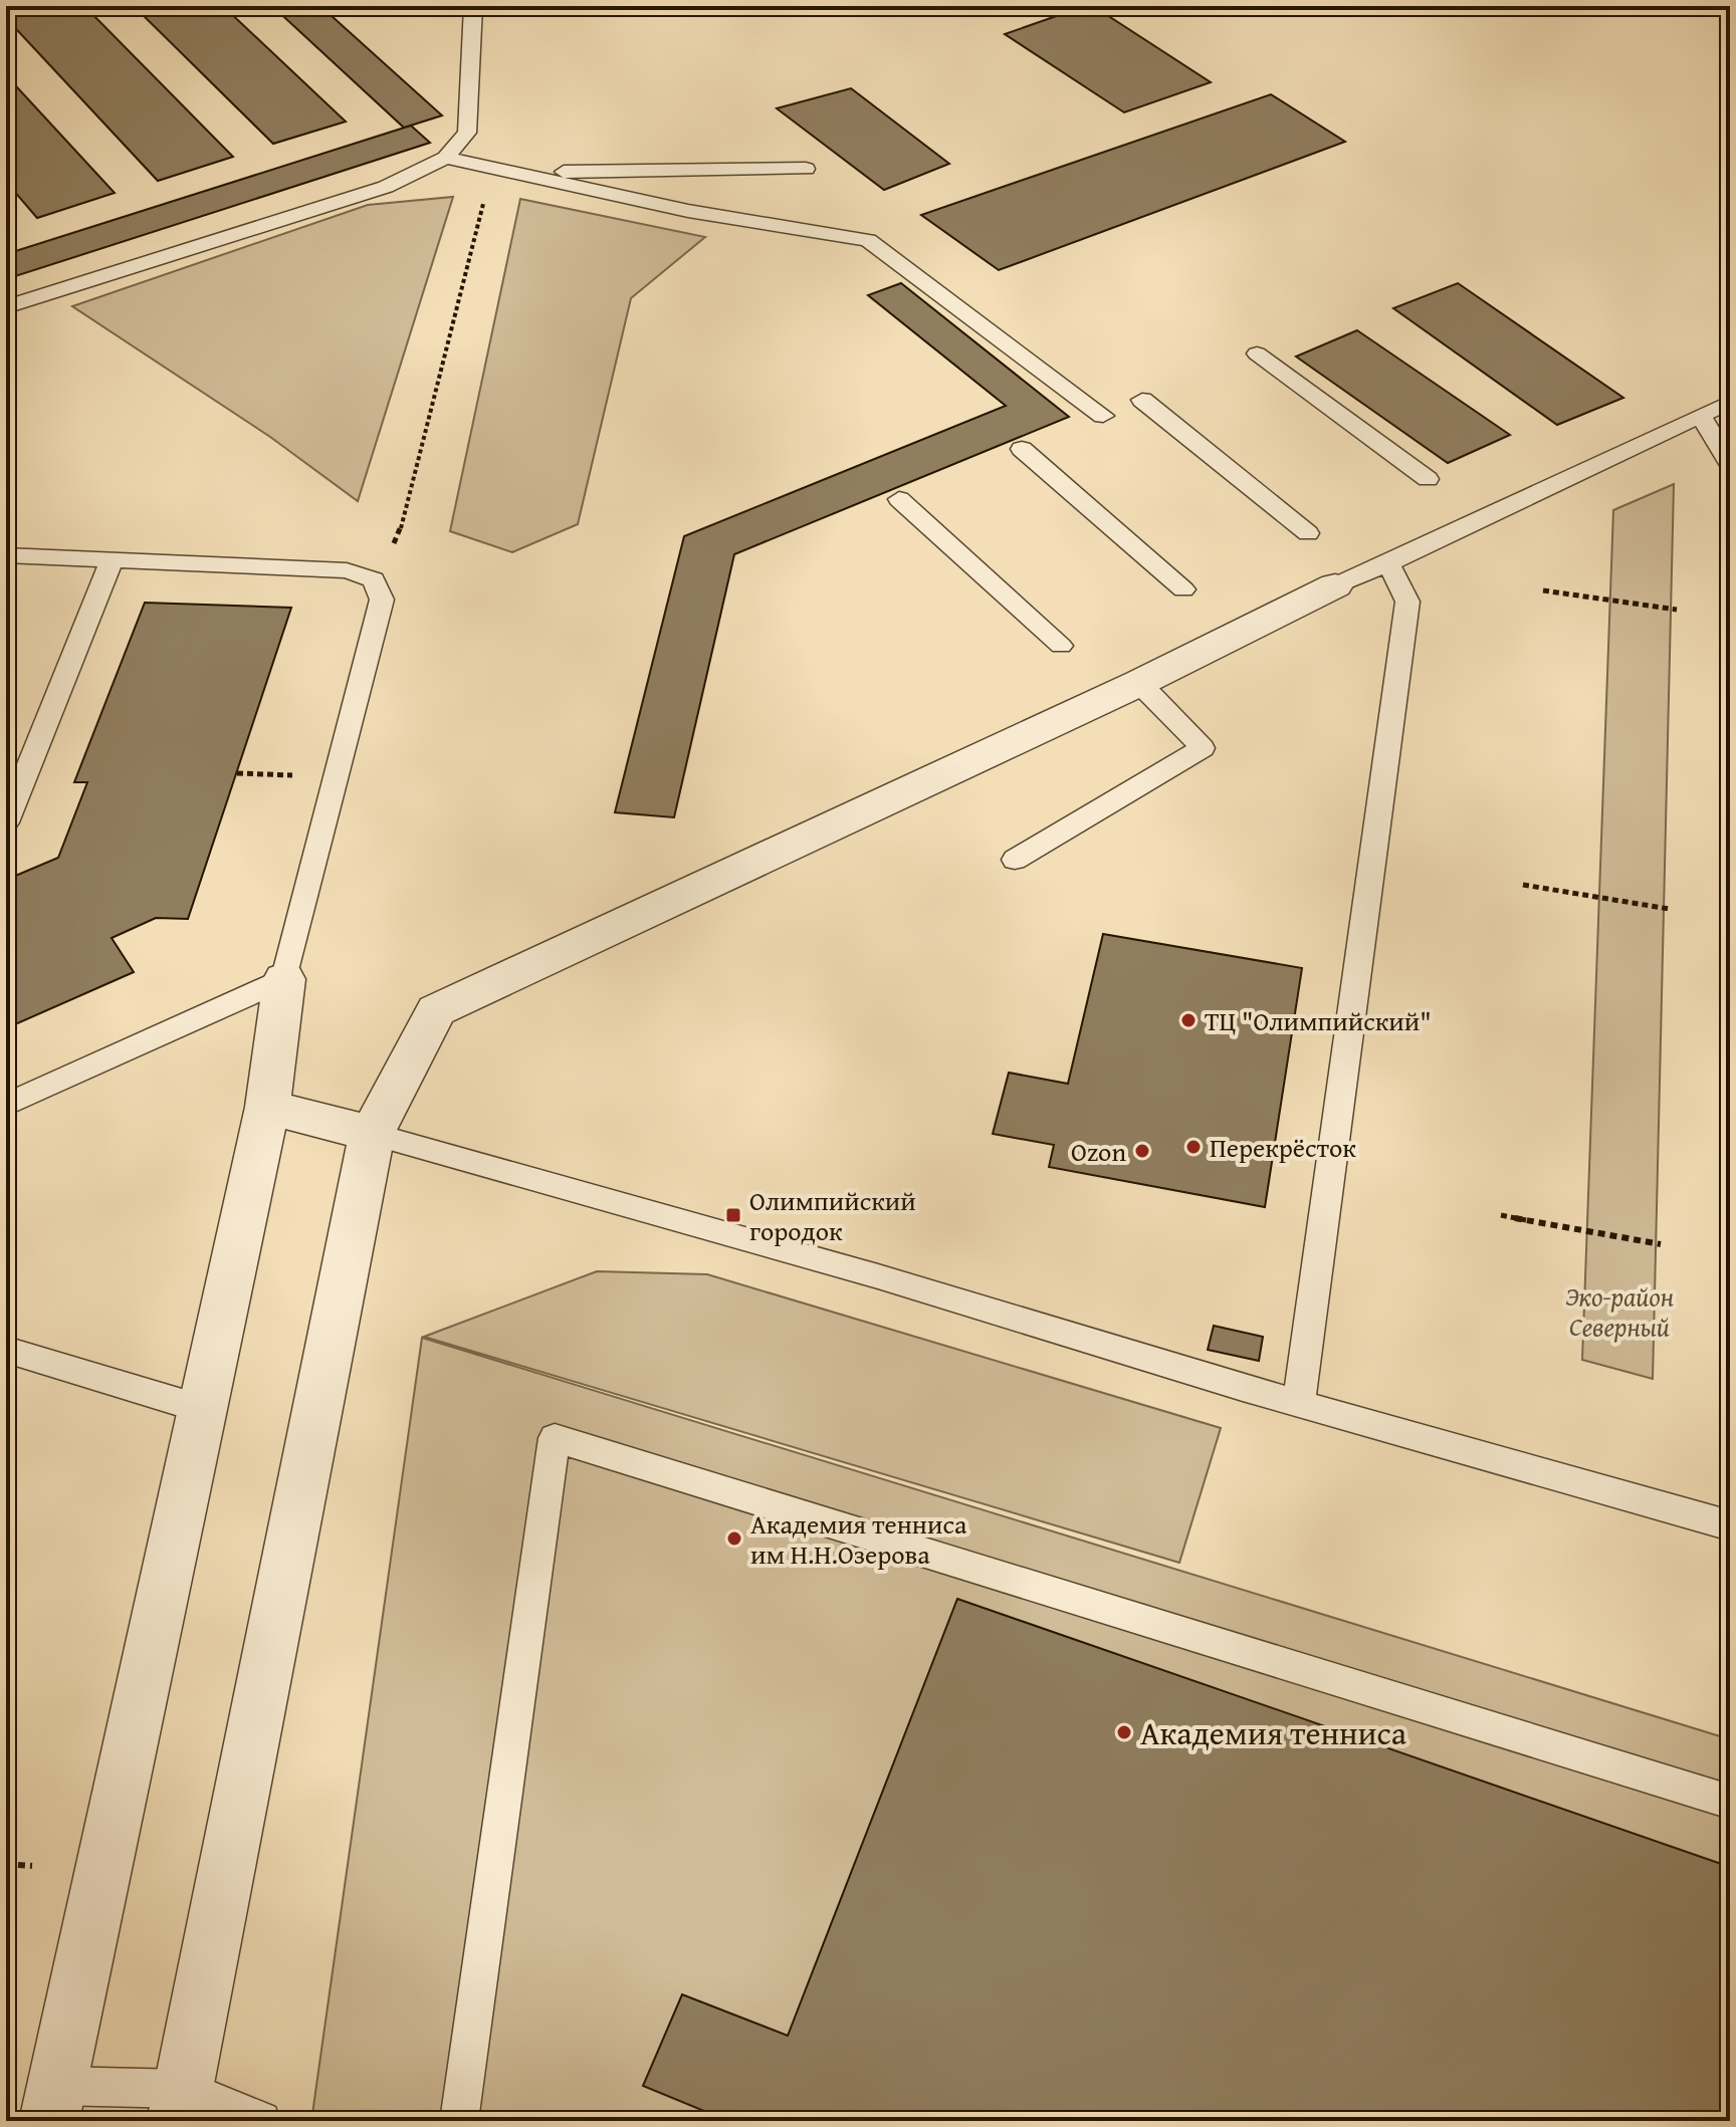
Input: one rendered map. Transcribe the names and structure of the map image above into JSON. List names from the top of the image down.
{
  "parks": ["Эко-район Северный"],
  "places": {
    "other": [
      "ТЦ \"Олимпийский\"",
      "Перекрёсток",
      "Ozon",
      "Академия тенниса им Н.Н.Озерова",
      "Академия тенниса"
    ],
    "transit": ["Олимпийский городок"]
  }
}
